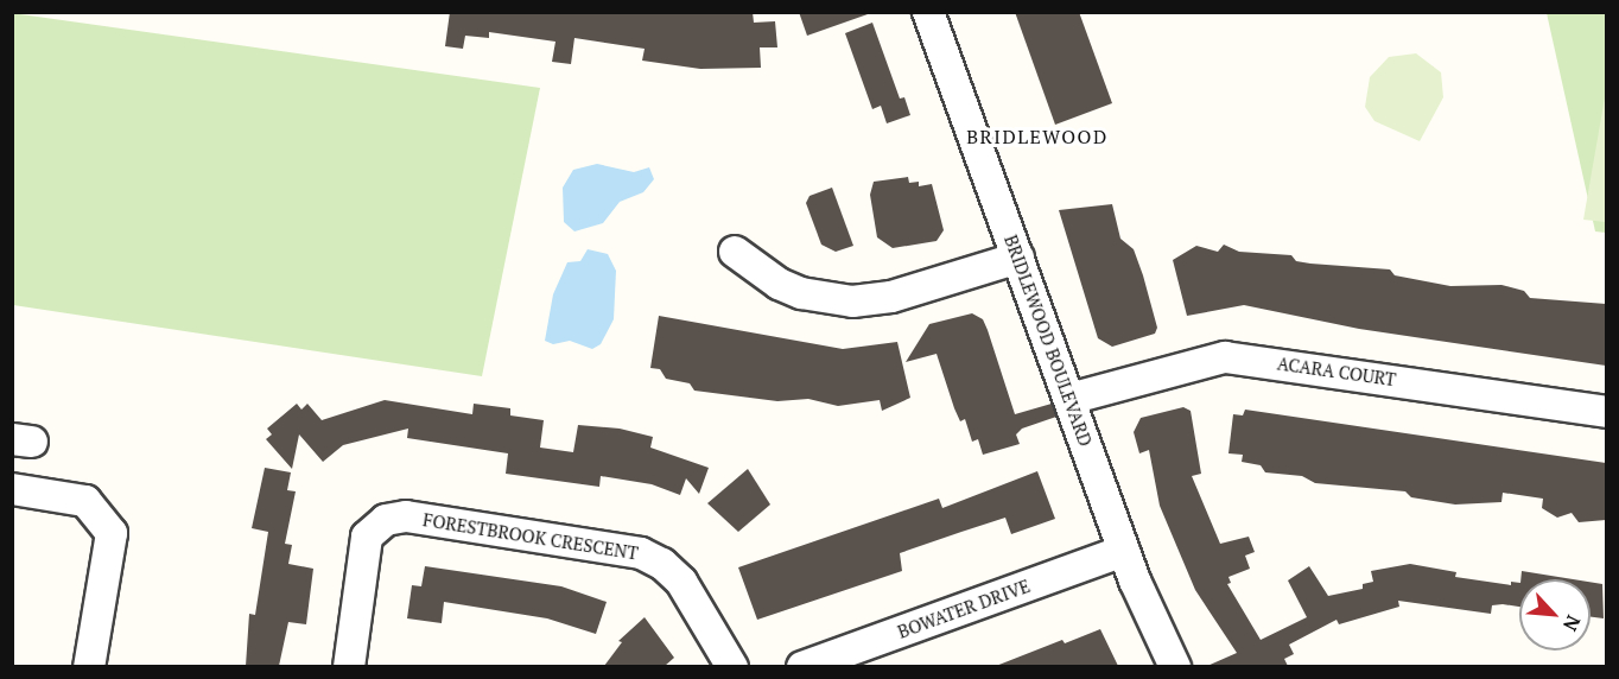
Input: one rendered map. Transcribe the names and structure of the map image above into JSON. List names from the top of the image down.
{
  "streets": {
    "street": [
      "BRIDLEWOOD BOULEVARD",
      "ACARA COURT",
      "FORESTBROOK CRESCENT",
      "BOWATER DRIVE"
    ]
  },
  "crossings": [
    ["BRIDLEWOOD BOULEVARD", "ACARA COURT"],
    ["BRIDLEWOOD BOULEVARD", "BOWATER DRIVE"]
  ],
  "districts": ["BRIDLEWOOD"],
  "north": "bottom right"
}
